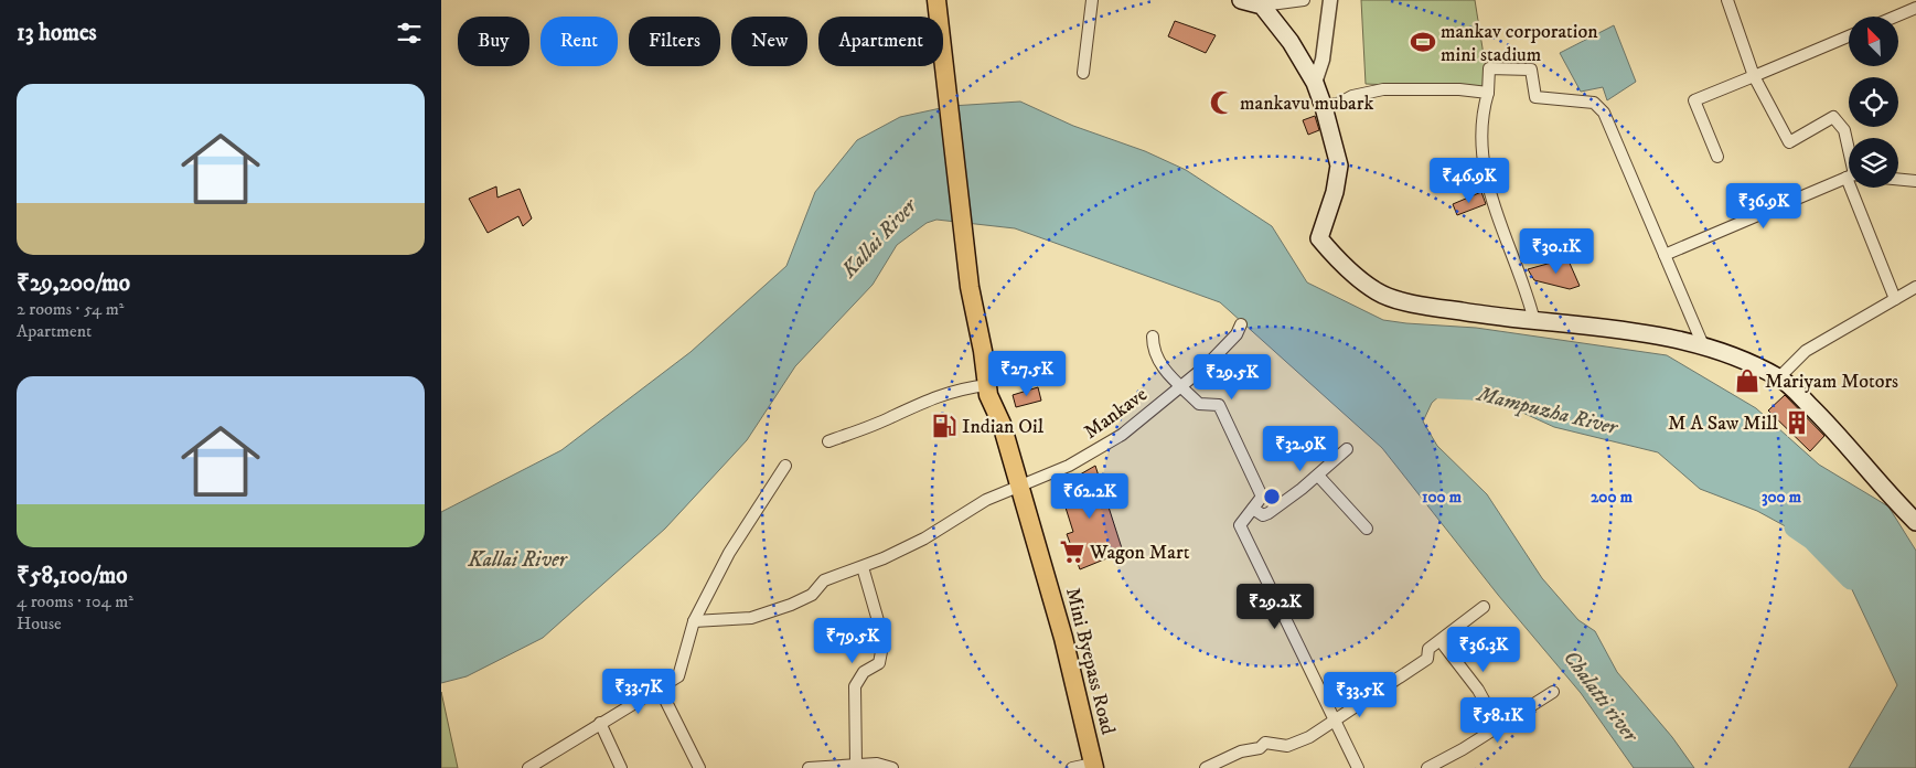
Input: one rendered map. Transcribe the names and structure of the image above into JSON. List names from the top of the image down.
{
  "streets": {
    "main road": ["Mini Byepass Road"],
    "street": ["Mankave"]
  },
  "crossings": [
    ["Mankave", "Mini Byepass Road"]
  ],
  "water": ["Kallai River", "Mampuzha River", "Chalatti river"],
  "places": {
    "sports": ["mankav corporation mini stadium"],
    "mosque": ["mankavu mubark"],
    "shop": ["Mariyam Motors"],
    "building": ["M A Saw Mill"],
    "fuel station": ["Indian Oil"],
    "supermarket": ["Wagon Mart"]
  },
  "north": "top left",
  "page": {
    "heading": "13 homes",
    "chip": [
      "Buy",
      "Rent",
      "Filters",
      "New",
      "Apartment"
    ],
    "list": [
      {
        "name": "₹29,200/mo",
        "note": "2 rooms · 54 m² · Apartment"
      },
      {
        "name": "₹58,100/mo",
        "note": "4 rooms · 104 m² · House"
      }
    ],
    "price": [
      "₹46.9K",
      "₹36.9K",
      "₹30.1K",
      "₹27.5K",
      "₹29.5K",
      "₹32.9K",
      "₹62.2K",
      "₹29.2K",
      "₹79.5K",
      "₹36.3K",
      "₹33.7K",
      "₹33.5K",
      "₹58.1K"
    ]
  },
  "rings": ["100 m", "200 m", "300 m"]
}
